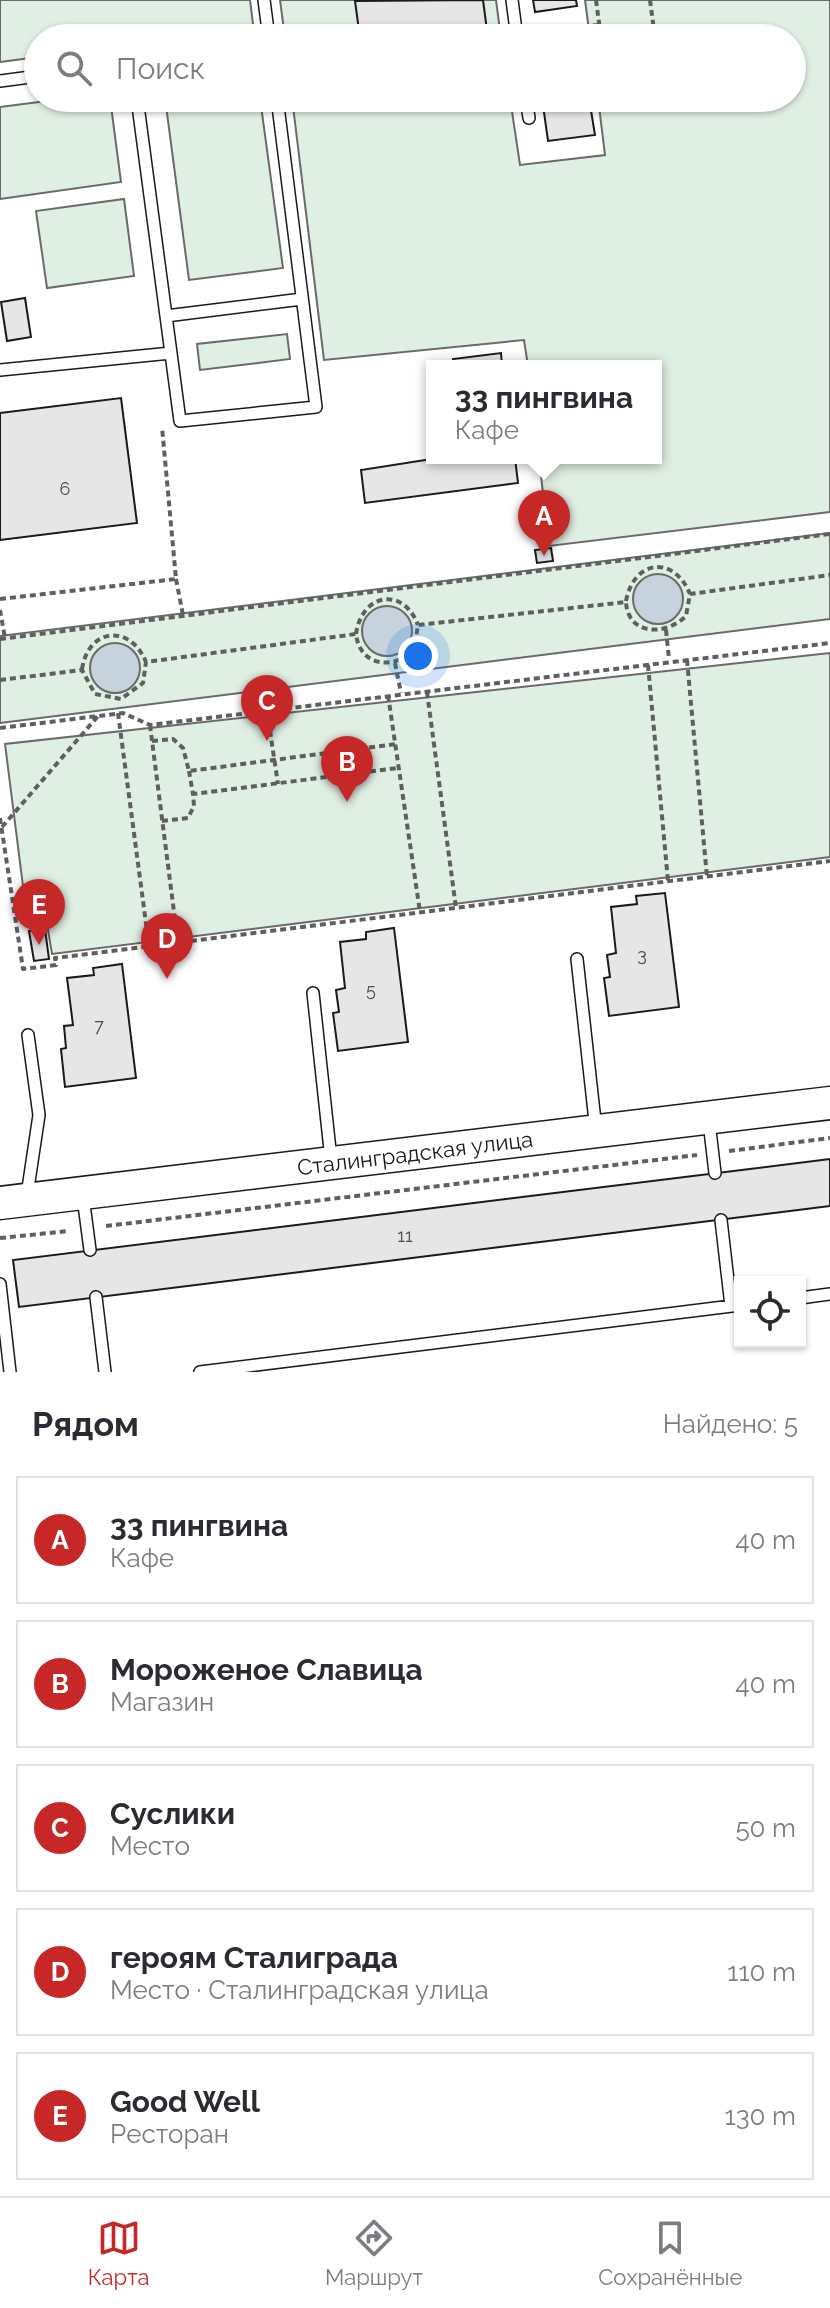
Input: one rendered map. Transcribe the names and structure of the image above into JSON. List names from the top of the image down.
{
  "streets": {
    "street": ["Сталинградская улица"]
  },
  "house_numbers": [
    "6",
    "3",
    "5",
    "7",
    "11"
  ],
  "page": {
    "search": "Поиск",
    "popup": ["33 пингвина", "Кафе"],
    "pins": [
      "A",
      "C",
      "B",
      "E",
      "D"
    ],
    "heading": ["Рядом", "Найдено: 5"],
    "list": [
      {
        "mark": "A",
        "name": "33 пингвина",
        "note": "Кафе",
        "value": "40 m"
      },
      {
        "mark": "B",
        "name": "Мороженое Славица",
        "note": "Магазин",
        "value": "40 m"
      },
      {
        "mark": "C",
        "name": "Суслики",
        "note": "Место",
        "value": "50 m"
      },
      {
        "mark": "D",
        "name": "героям Сталиграда",
        "note": "Место · Сталинградская улица",
        "value": "110 m"
      },
      {
        "mark": "E",
        "name": "Good Well",
        "note": "Ресторан",
        "value": "130 m"
      }
    ],
    "nav": ["Карта", "Маршрут", "Сохранённые"]
  }
}
